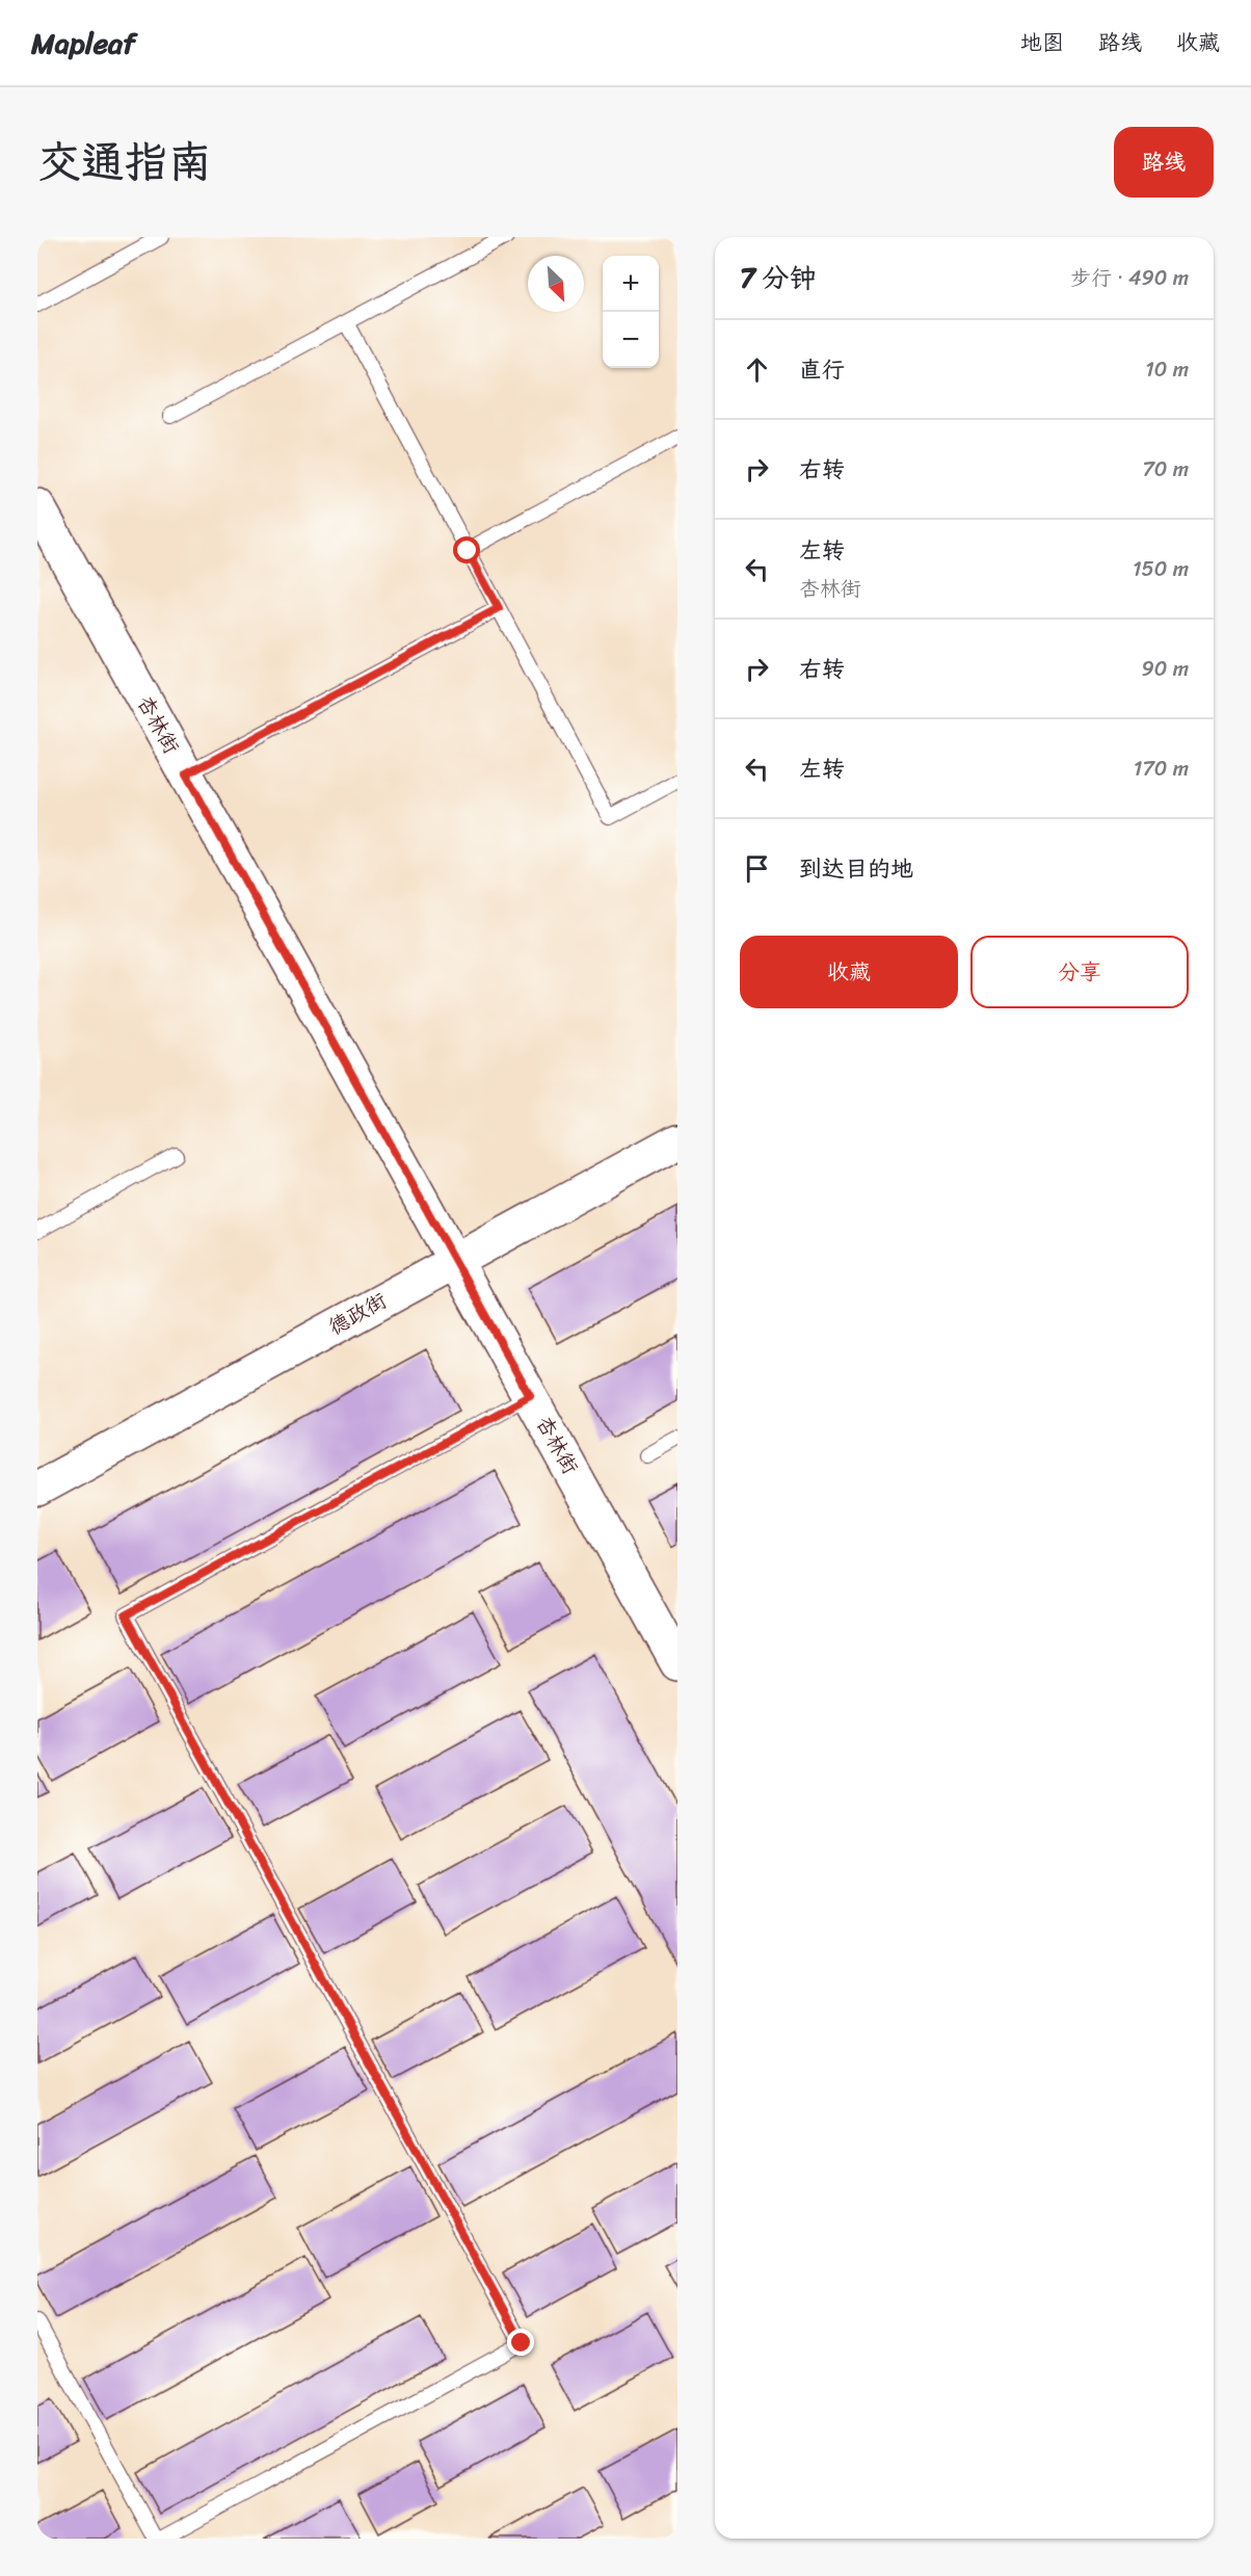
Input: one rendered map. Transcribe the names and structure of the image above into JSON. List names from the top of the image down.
{
  "streets": {
    "street": ["杏林街", "德政街"]
  },
  "crossings": [
    ["杏林街", "德政街"]
  ],
  "north": "bottom right",
  "page": {
    "header": "Mapleaf",
    "nav": ["地图", "路线", "收藏"],
    "title": "交通指南",
    "buttons": [
      "路线",
      ["收藏", "分享"]
    ],
    "heading": ["7 分钟", "步行 · 490 m"],
    "map_buttons": ["+", "−"],
    "list": [
      ["直行", "10 m"],
      ["右转", "70 m"],
      ["左转", "杏林街", "150 m"],
      ["右转", "90 m"],
      ["左转", "170 m"],
      "到达目的地"
    ]
  }
}
